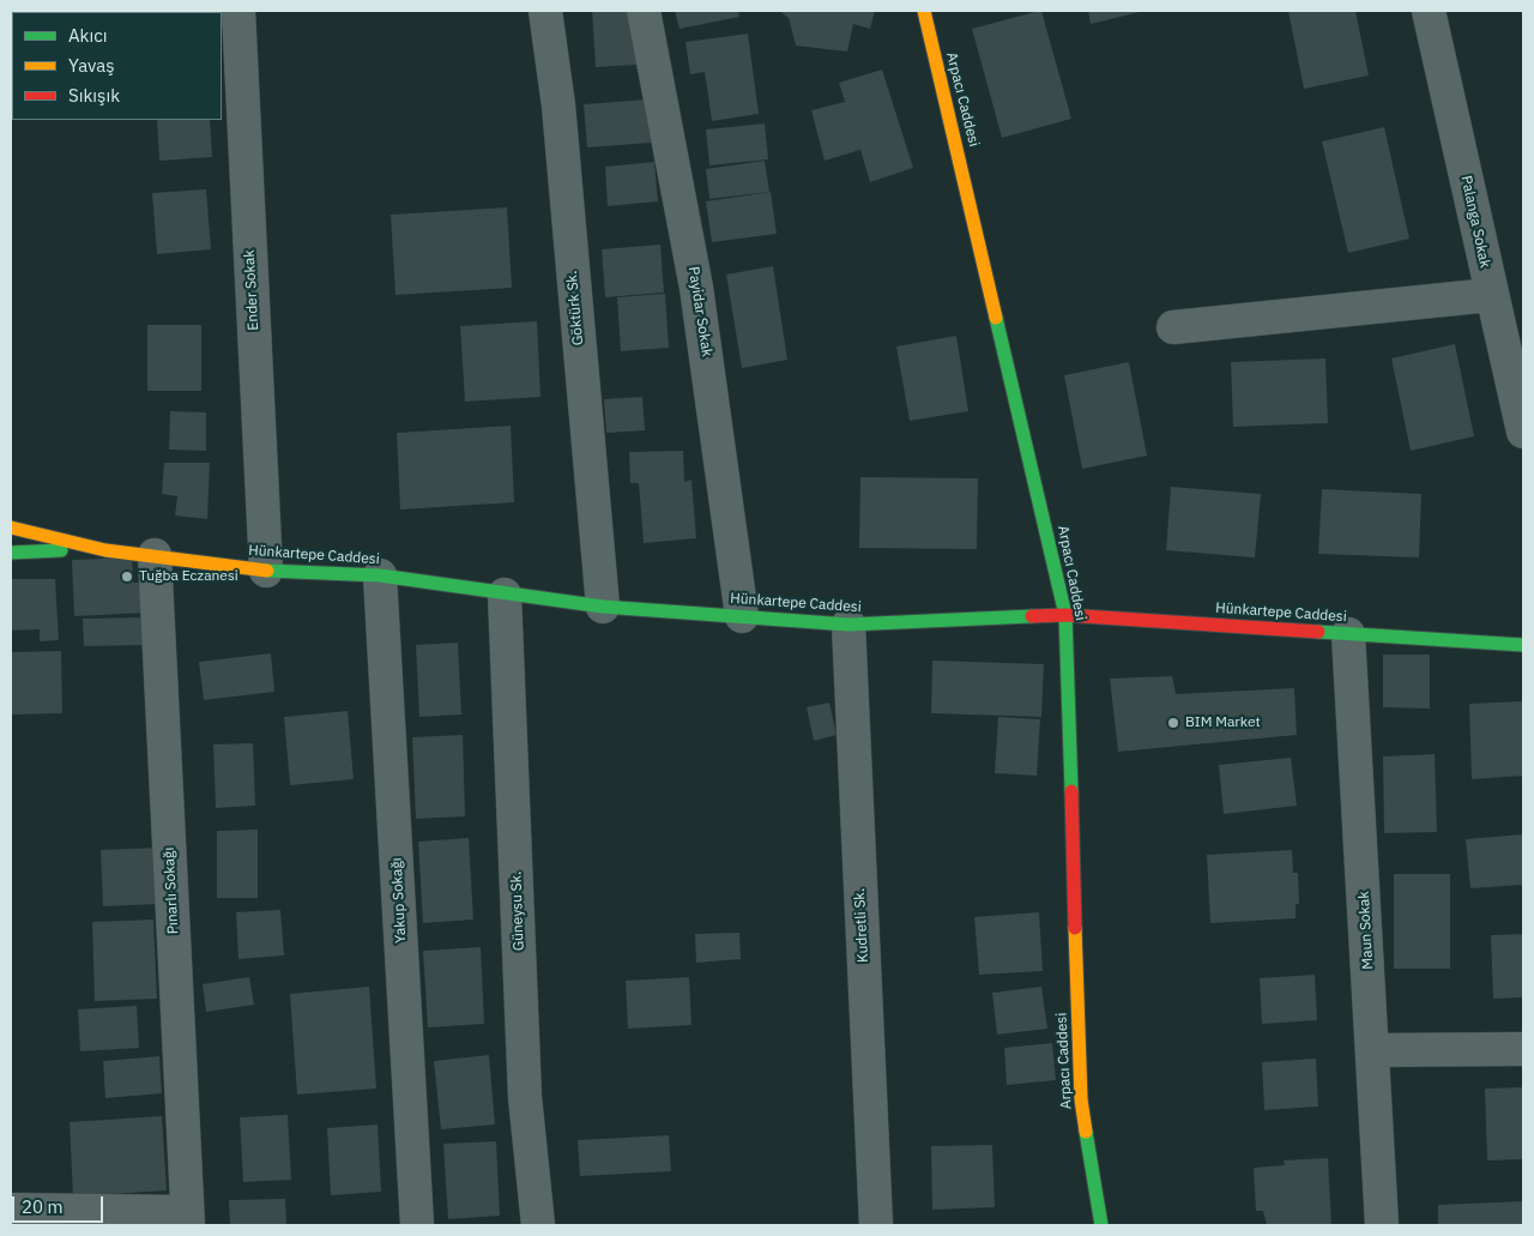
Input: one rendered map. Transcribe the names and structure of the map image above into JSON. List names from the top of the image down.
{
  "streets": {
    "main road": ["Arpacı Caddesi", "Hünkartepe Caddesi"],
    "street": [
      "Palanga Sokak",
      "Ender Sokak",
      "Göktürk Sk.",
      "Payidar Sokak",
      "Pınarlı Sokağı",
      "Yakup Sokağı",
      "Güneysu Sk.",
      "Kudretli Sk.",
      "Maun Sokak"
    ]
  },
  "crossings": [
    ["Arpacı Caddesi", "Hünkartepe Caddesi"],
    ["Ender Sokak", "Hünkartepe Caddesi"],
    ["Göktürk Sk.", "Hünkartepe Caddesi"],
    ["Payidar Sokak", "Hünkartepe Caddesi"],
    ["Hünkartepe Caddesi", "Pınarlı Sokağı"],
    ["Hünkartepe Caddesi", "Yakup Sokağı"],
    ["Hünkartepe Caddesi", "Güneysu Sk."],
    ["Hünkartepe Caddesi", "Kudretli Sk."],
    ["Hünkartepe Caddesi", "Maun Sokak"]
  ],
  "places": ["Tuğba Eczanesi", "BIM Market"],
  "legend": ["Akıcı", "Yavaş", "Sıkışık"],
  "scale_bar": "20 m"
}
